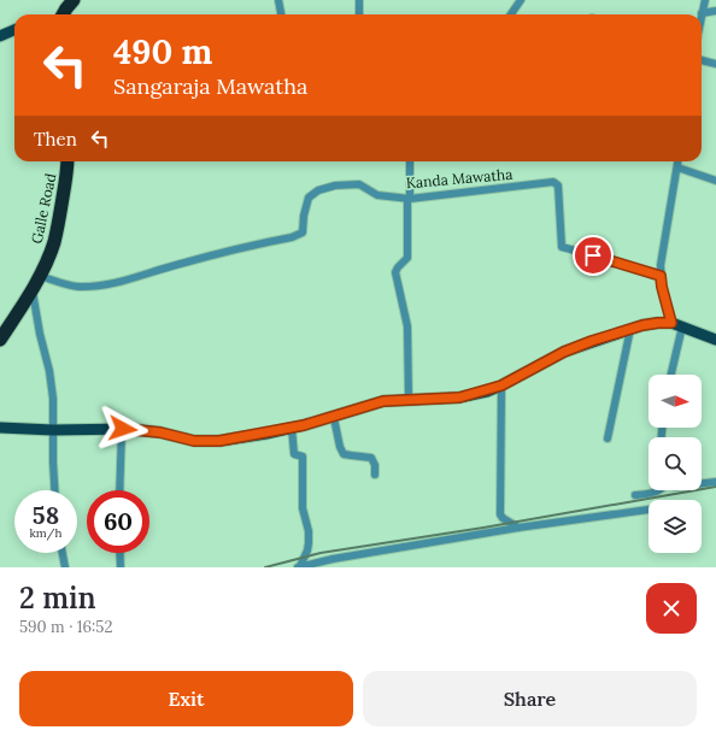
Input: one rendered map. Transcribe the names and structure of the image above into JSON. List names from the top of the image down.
{
  "streets": {
    "highway": ["Galle Road"],
    "street": ["Kanda Mawatha"]
  },
  "crossings": [
    ["Kanda Mawatha", "Galle Road"]
  ],
  "north": "right",
  "page": {
    "turn": ["490 m", "Sangaraja Mawatha"],
    "then": "Then",
    "speed": "58 km/h",
    "limit": "60",
    "heading": ["2 min", "590 m · 16:52"],
    "buttons": ["Exit", "Share"]
  }
}
